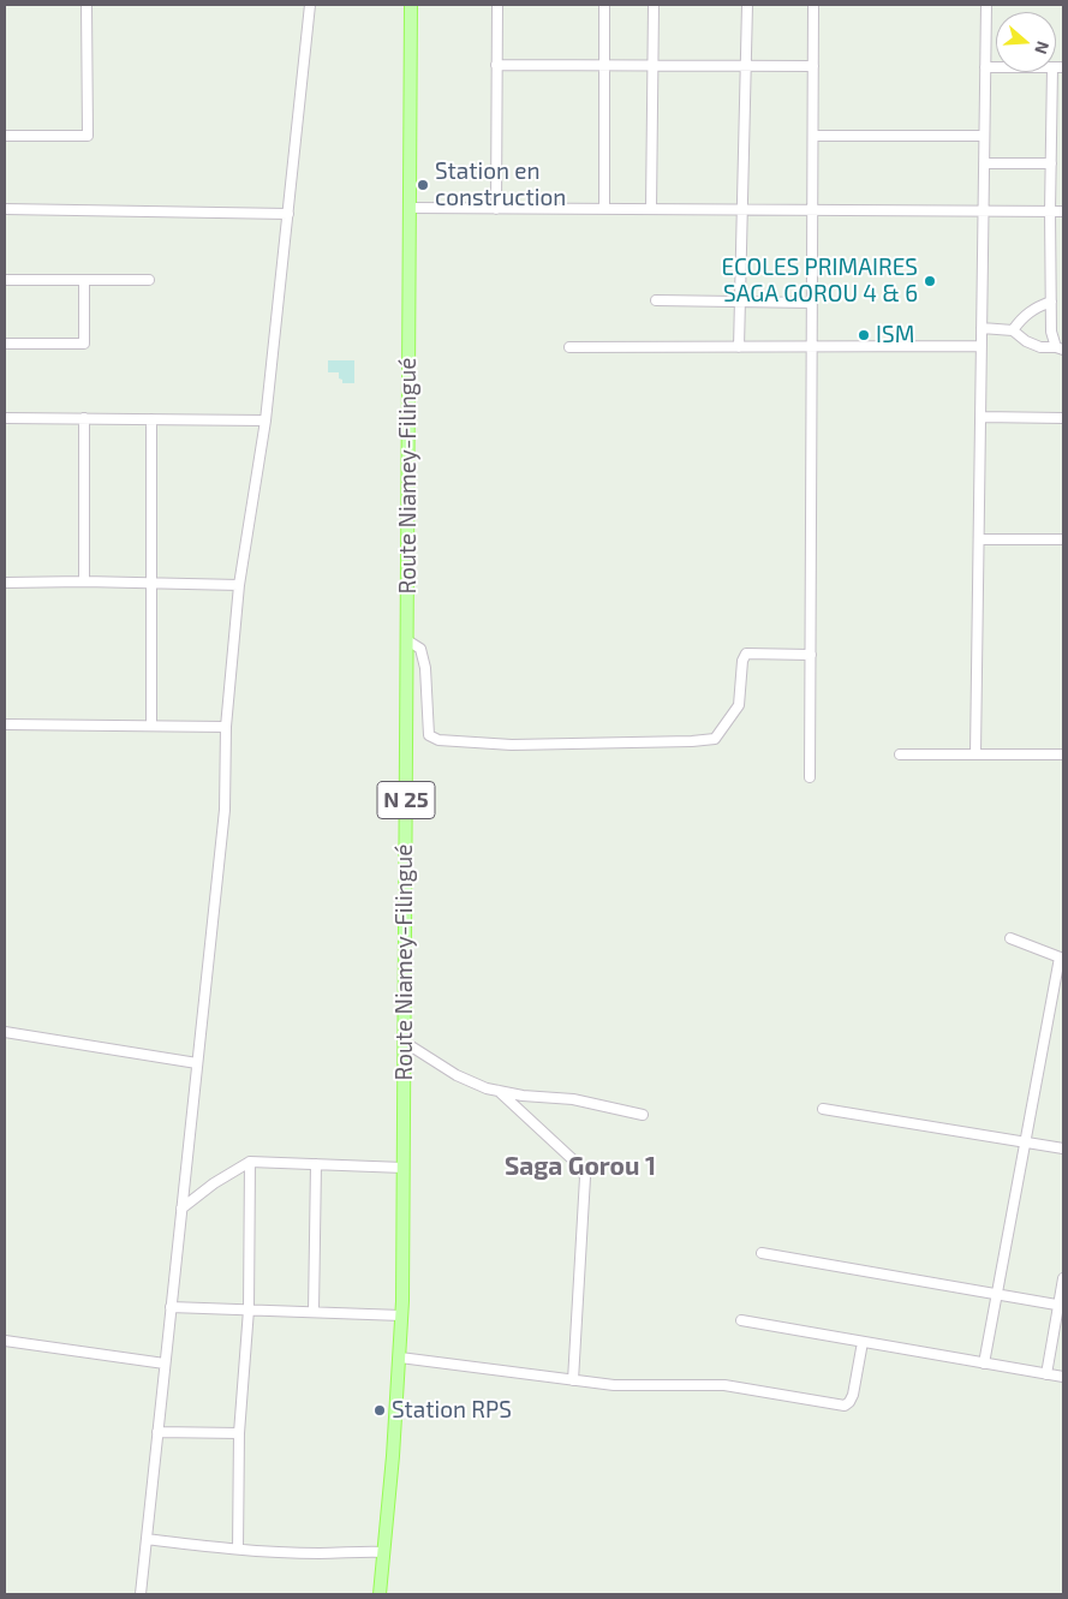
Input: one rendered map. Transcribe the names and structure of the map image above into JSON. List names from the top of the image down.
{
  "streets": {
    "main road": ["Route Niamey-Filingué", "N 25"]
  },
  "districts": ["Saga Gorou 1"],
  "places": [
    "Station en construction",
    "ECOLES PRIMAIRES SAGA GOROU 4 & 6",
    "ISM",
    "Station RPS"
  ],
  "north": "right"
}
